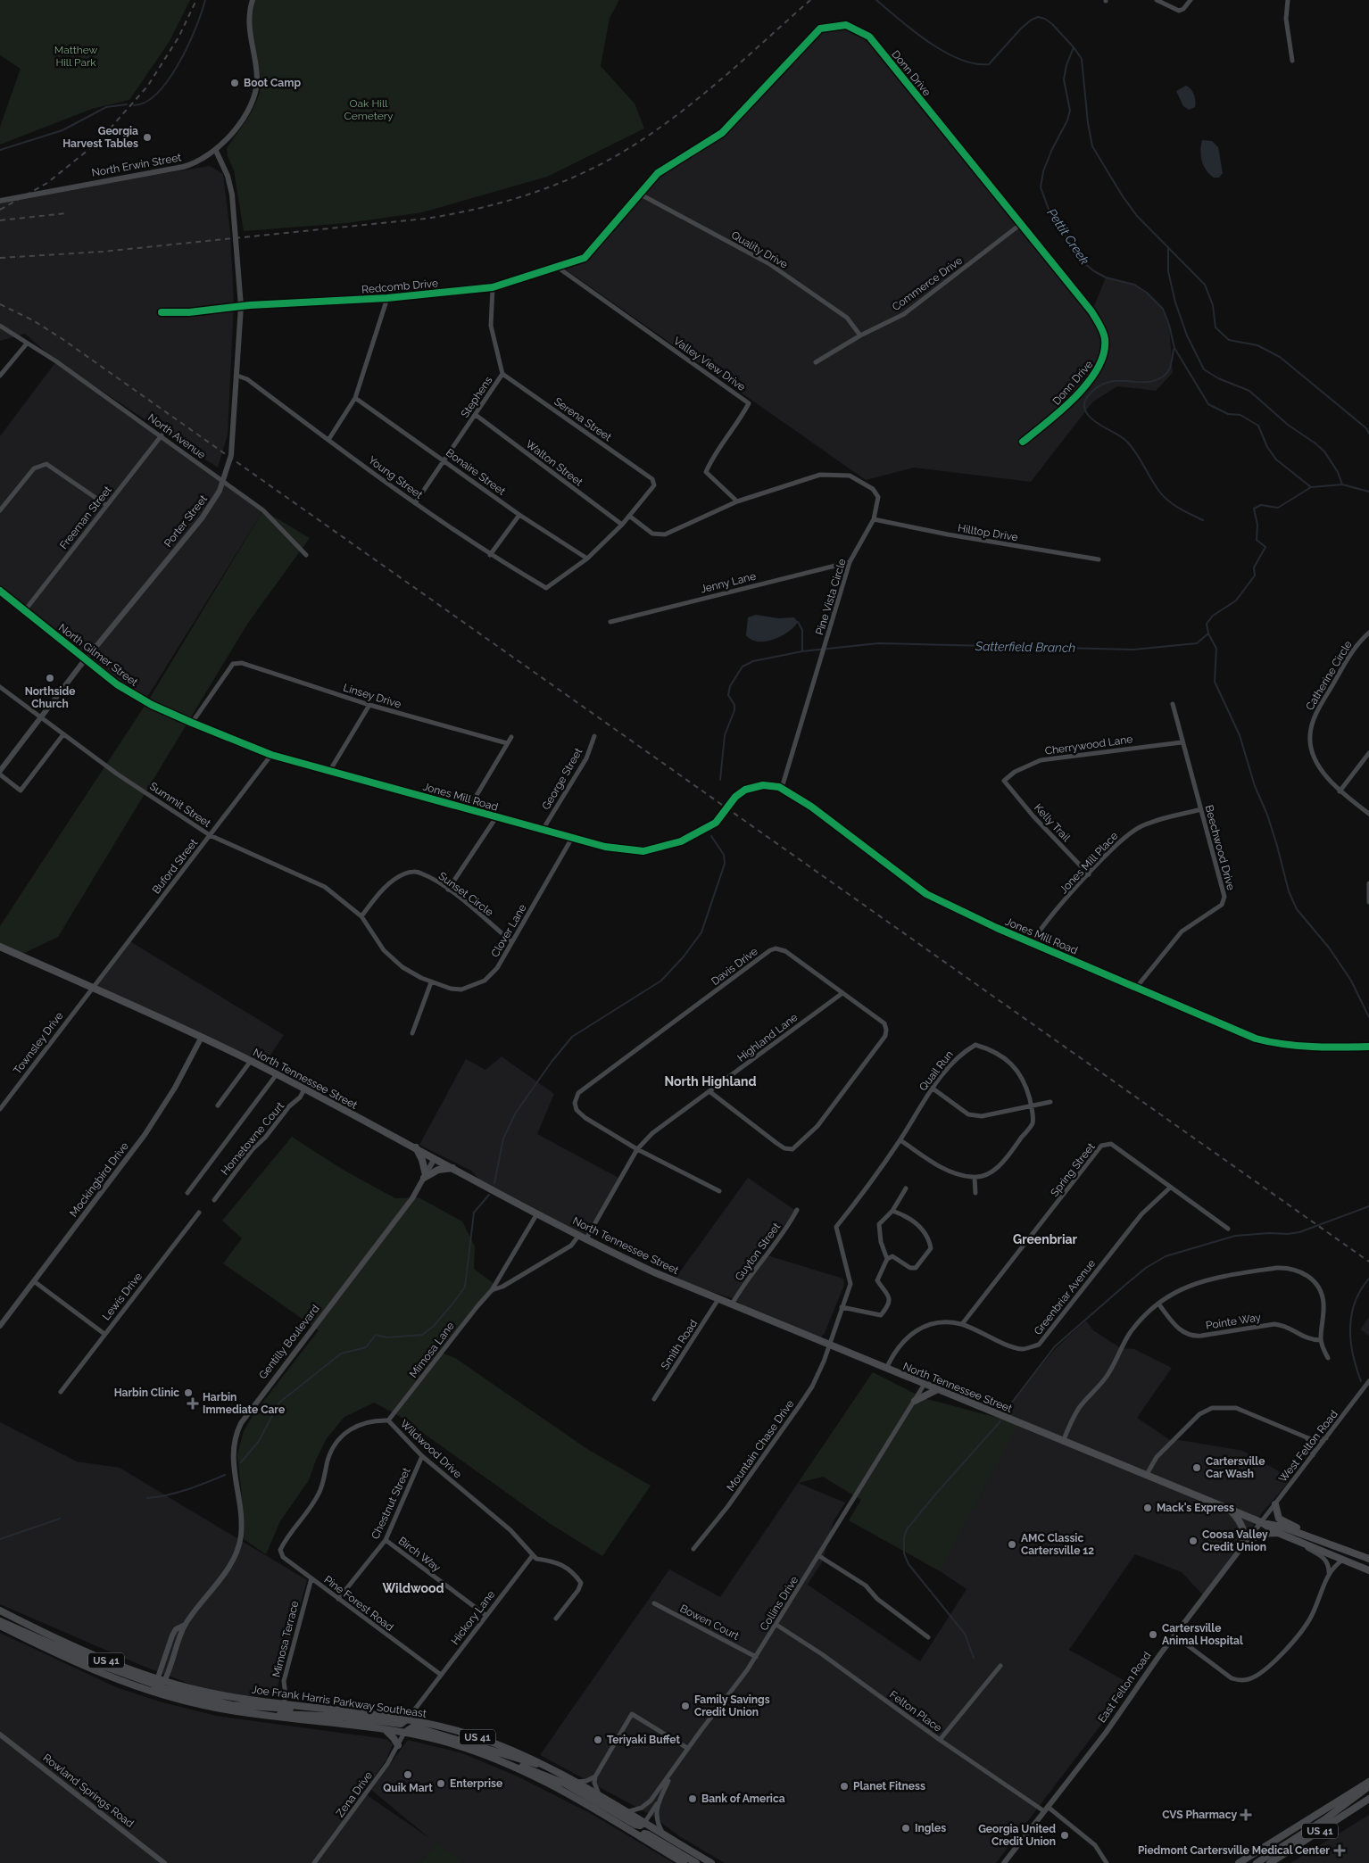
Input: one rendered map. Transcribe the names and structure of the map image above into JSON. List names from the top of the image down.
{
  "streets": {
    "main road": ["North Tennessee Street", "US 41", "Joe Frank Harris Parkway Southeast"],
    "street": [
      "Donn Drive",
      "North Erwin Street",
      "Quality Drive",
      "Commerce Drive",
      "Redcomb Drive",
      "Valley View Drive",
      "Stephens",
      "Serena Street",
      "North Avenue",
      "Walton Street",
      "Bonaire Street",
      "Young Street",
      "Freeman Street",
      "Porter Street",
      "Hilltop Drive",
      "Jenny Lane",
      "Pine Vista Circle",
      "North Gilmer Street",
      "Catherine Circle",
      "Linsey Drive",
      "Cherrywood Lane",
      "George Street",
      "Jones Mill Road",
      "Summit Street",
      "Kelly Trail",
      "Beechwood Drive",
      "Jones Mill Place",
      "Buford Street",
      "Sunset Circle",
      "Clover Lane",
      "Davis Drive",
      "Highland Lane",
      "Townsley Drive",
      "Quail Run",
      "Hometowne Court",
      "Spring Street",
      "Mockingbird Drive",
      "Guyton Street",
      "Lewis Drive",
      "Greenbriar Avenue",
      "Pointe Way",
      "Gentilly Boulevard",
      "Smith Road",
      "Mimosa Lane",
      "Mountain Chase Drive",
      "West Felton Road",
      "Wildwood Drive",
      "Chestnut Street",
      "Birch Way",
      "Pine Forest Road",
      "Collins Drive",
      "Hickory Lane",
      "Bowen Court",
      "Mimosa Terrace",
      "East Felton Road",
      "Felton Place",
      "Rowland Springs Road",
      "Zena Drive"
    ]
  },
  "crossings": [
    ["Donn Drive", "Quality Drive"],
    ["Donn Drive", "Commerce Drive"],
    ["Donn Drive", "Redcomb Drive"],
    ["Donn Drive", "Valley View Drive"],
    ["North Erwin Street", "Porter Street"],
    ["Quality Drive", "Commerce Drive"],
    ["Redcomb Drive", "Valley View Drive"],
    ["Redcomb Drive", "Stephens"],
    ["Redcomb Drive", "Porter Street"],
    ["Valley View Drive", "Pine Vista Circle"],
    ["Stephens", "Serena Street"],
    ["Stephens", "Walton Street"],
    ["Stephens", "Bonaire Street"],
    ["Stephens", "Young Street"],
    ["Serena Street", "Pine Vista Circle"],
    ["North Avenue", "Freeman Street"],
    ["North Avenue", "Porter Street"],
    ["Bonaire Street", "Young Street"],
    ["Young Street", "Porter Street"],
    ["Freeman Street", "North Gilmer Street"],
    ["Porter Street", "North Gilmer Street"],
    ["Porter Street", "Summit Street"],
    ["Hilltop Drive", "Pine Vista Circle"],
    ["Jenny Lane", "Pine Vista Circle"],
    ["Pine Vista Circle", "Jones Mill Road"],
    ["North Gilmer Street", "Linsey Drive"],
    ["North Gilmer Street", "Jones Mill Road"],
    ["Linsey Drive", "Jones Mill Road"],
    ["Cherrywood Lane", "Kelly Trail"],
    ["Cherrywood Lane", "Beechwood Drive"],
    ["George Street", "Jones Mill Road"],
    ["Jones Mill Road", "Beechwood Drive"],
    ["Jones Mill Road", "Jones Mill Place"],
    ["Jones Mill Road", "Buford Street"],
    ["Jones Mill Road", "Clover Lane"],
    ["Summit Street", "Buford Street"],
    ["Summit Street", "Sunset Circle"],
    ["Summit Street", "Clover Lane"],
    ["Kelly Trail", "Jones Mill Place"],
    ["Beechwood Drive", "Jones Mill Place"],
    ["Buford Street", "Townsley Drive"],
    ["Buford Street", "North Tennessee Street"],
    ["Sunset Circle", "Clover Lane"],
    ["Davis Drive", "Highland Lane"],
    ["Highland Lane", "North Tennessee Street"],
    ["Townsley Drive", "North Tennessee Street"],
    ["Quail Run", "North Tennessee Street"],
    ["Quail Run", "Mountain Chase Drive"],
    ["North Tennessee Street", "Hometowne Court"],
    ["North Tennessee Street", "Mockingbird Drive"],
    ["North Tennessee Street", "Guyton Street"],
    ["North Tennessee Street", "Greenbriar Avenue"],
    ["North Tennessee Street", "Gentilly Boulevard"],
    ["North Tennessee Street", "Smith Road"],
    ["North Tennessee Street", "Mimosa Lane"],
    ["North Tennessee Street", "Mountain Chase Drive"],
    ["North Tennessee Street", "West Felton Road"],
    ["North Tennessee Street", "Collins Drive"],
    ["North Tennessee Street", "East Felton Road"],
    ["Spring Street", "Greenbriar Avenue"],
    ["Gentilly Boulevard", "Joe Frank Harris Parkway Southeast"],
    ["Mimosa Lane", "Wildwood Drive"],
    ["West Felton Road", "East Felton Road"],
    ["Wildwood Drive", "Chestnut Street"],
    ["Wildwood Drive", "Pine Forest Road"],
    ["Wildwood Drive", "Hickory Lane"],
    ["Chestnut Street", "Birch Way"],
    ["Chestnut Street", "Pine Forest Road"],
    ["Birch Way", "Hickory Lane"],
    ["Pine Forest Road", "Hickory Lane"],
    ["Pine Forest Road", "Mimosa Terrace"],
    ["Collins Drive", "Bowen Court"],
    ["Collins Drive", "Joe Frank Harris Parkway Southeast"],
    ["Collins Drive", "Felton Place"],
    ["Hickory Lane", "Joe Frank Harris Parkway Southeast"],
    ["Mimosa Terrace", "Joe Frank Harris Parkway Southeast"],
    ["East Felton Road", "Felton Place"],
    ["Joe Frank Harris Parkway Southeast", "Zena Drive"]
  ],
  "districts": ["North Highland", "Greenbriar", "Wildwood"],
  "water": ["Pettit Creek", "Satterfield Branch"],
  "parks": ["Matthew Hill Park", "Oak Hill Cemetery"],
  "places": {
    "other": [
      "Boot Camp",
      "Georgia Harvest Tables",
      "Northside Church",
      "Harbin Clinic",
      "Cartersville Car Wash",
      "Mack's Express",
      "Coosa Valley Credit Union",
      "AMC Classic Cartersville 12",
      "Cartersville Animal Hospital",
      "Family Savings Credit Union",
      "Teriyaki Buffet",
      "Quik Mart",
      "Enterprise",
      "Planet Fitness",
      "Bank of America",
      "Ingles",
      "Georgia United Credit Union"
    ],
    "health": ["Harbin Immediate Care", "CVS Pharmacy", "Piedmont Cartersville Medical Center"]
  }
}
